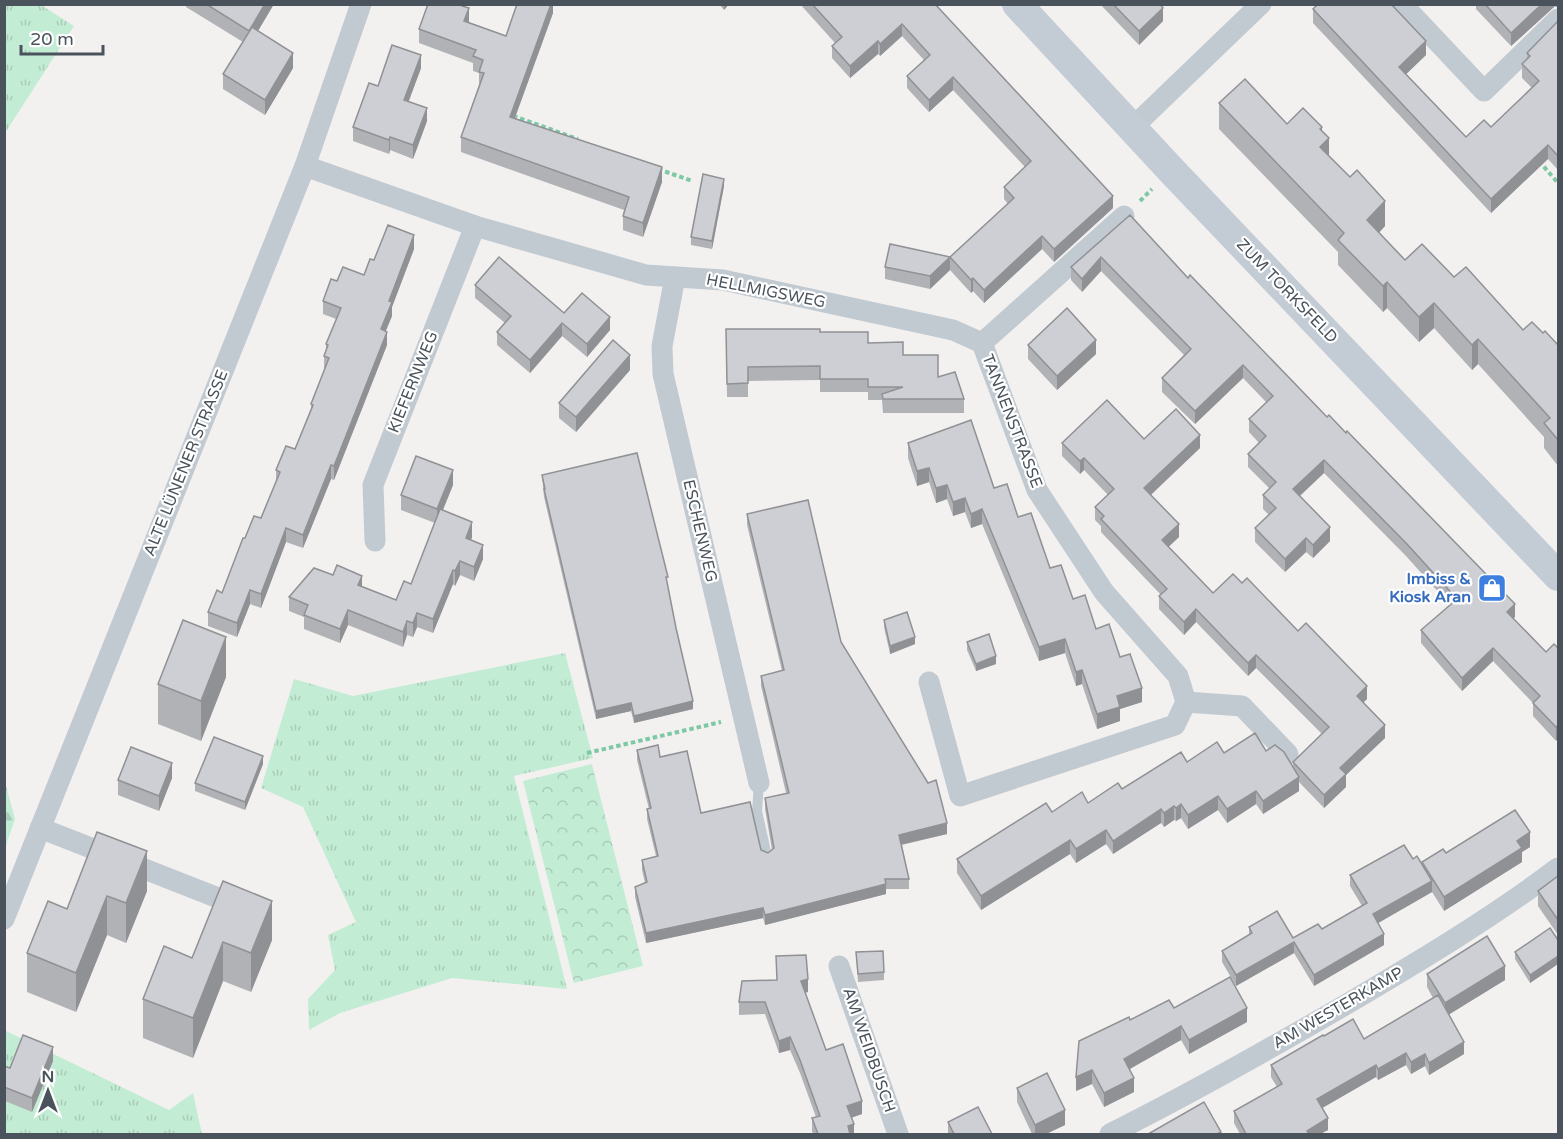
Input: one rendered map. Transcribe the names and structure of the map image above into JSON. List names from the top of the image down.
{
  "streets": {
    "main road": ["ZUM TORKSFELD"],
    "street": [
      "HELLMIGSWEG",
      "KIEFERNWEG",
      "TANNENSTRASSE",
      "ALTE LÜNENER STRASSE",
      "ESCHENWEG",
      "AM WESTERKAMP",
      "AM WEIDBUSCH"
    ]
  },
  "crossings": [
    ["HELLMIGSWEG", "KIEFERNWEG"],
    ["HELLMIGSWEG", "TANNENSTRASSE"],
    ["HELLMIGSWEG", "ALTE LÜNENER STRASSE"],
    ["HELLMIGSWEG", "ESCHENWEG"]
  ],
  "places": {
    "shop": ["Imbiss & Kiosk Aran"]
  },
  "scale_bar": "20 m",
  "north": "top"
}
